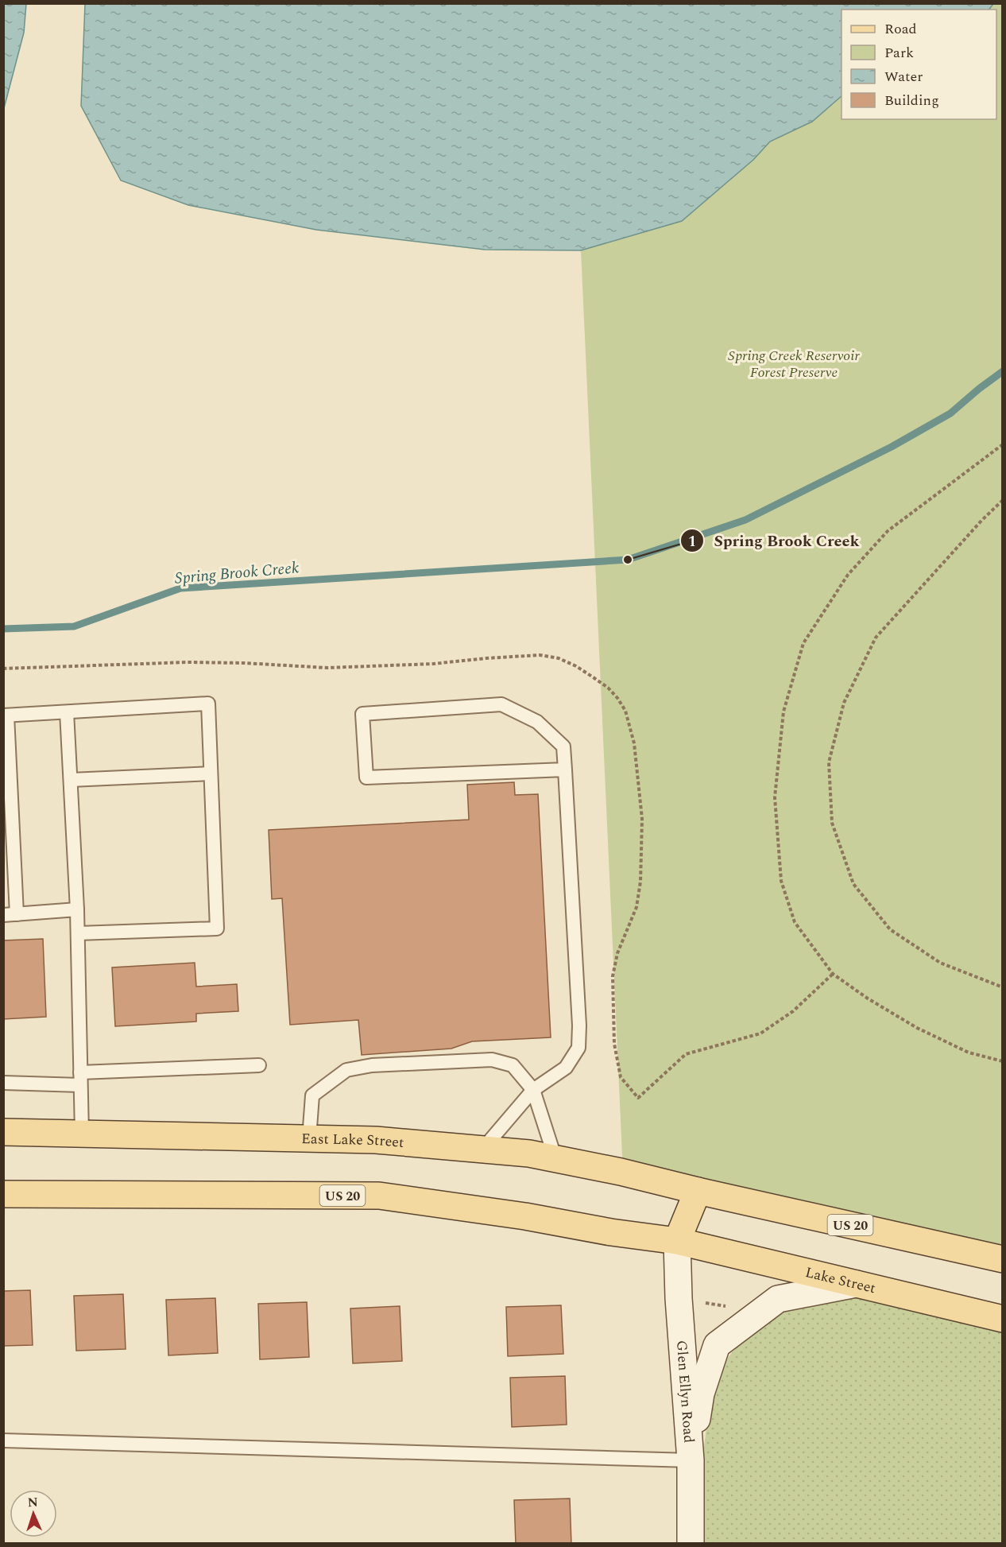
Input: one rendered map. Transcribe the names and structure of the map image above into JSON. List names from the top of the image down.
{
  "streets": {
    "main road": ["East Lake Street", "US 20", "Lake Street"],
    "street": ["Glen Ellyn Road"]
  },
  "crossings": [
    ["East Lake Street", "US 20"],
    ["US 20", "Lake Street"],
    ["US 20", "Glen Ellyn Road"],
    ["Lake Street", "Glen Ellyn Road"]
  ],
  "water": ["Spring Brook Creek"],
  "parks": ["Spring Creek Reservoir Forest Preserve"],
  "places": ["Spring Brook Creek"],
  "legend": [
    "Road",
    "Park",
    "Water",
    "Building"
  ],
  "north": "top"
}
